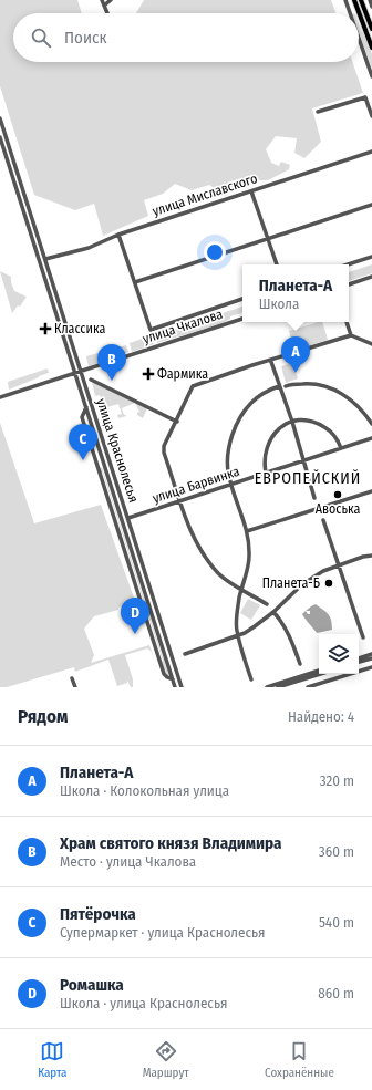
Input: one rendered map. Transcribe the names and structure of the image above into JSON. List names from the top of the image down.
{
  "streets": {
    "street": [
      "улица Миславского",
      "улица Чкалова",
      "улица Краснолесья",
      "улица Барвинка"
    ]
  },
  "crossings": [
    ["улица Миславского", "улица Краснолесья"],
    ["улица Чкалова", "улица Краснолесья"],
    ["улица Краснолесья", "улица Барвинка"]
  ],
  "districts": ["ЕВРОПЕЙСКИЙ"],
  "places": {
    "health": ["Классика", "Фармика"],
    "other": ["Авоська", "Планета-Б"]
  },
  "page": {
    "search": "Поиск",
    "popup": ["Планета-А", "Школа"],
    "pins": [
      "A",
      "B",
      "C",
      "D"
    ],
    "heading": ["Рядом", "Найдено: 4"],
    "list": [
      {
        "mark": "A",
        "name": "Планета-А",
        "note": "Школа · Колокольная улица",
        "value": "320 m"
      },
      {
        "mark": "B",
        "name": "Храм святого князя Владимира",
        "note": "Место · улица Чкалова",
        "value": "360 m"
      },
      {
        "mark": "C",
        "name": "Пятёрочка",
        "note": "Супермаркет · улица Краснолесья",
        "value": "540 m"
      },
      {
        "mark": "D",
        "name": "Ромашка",
        "note": "Школа · улица Краснолесья",
        "value": "860 m"
      }
    ],
    "nav": ["Карта", "Маршрут", "Сохранённые"]
  }
}
